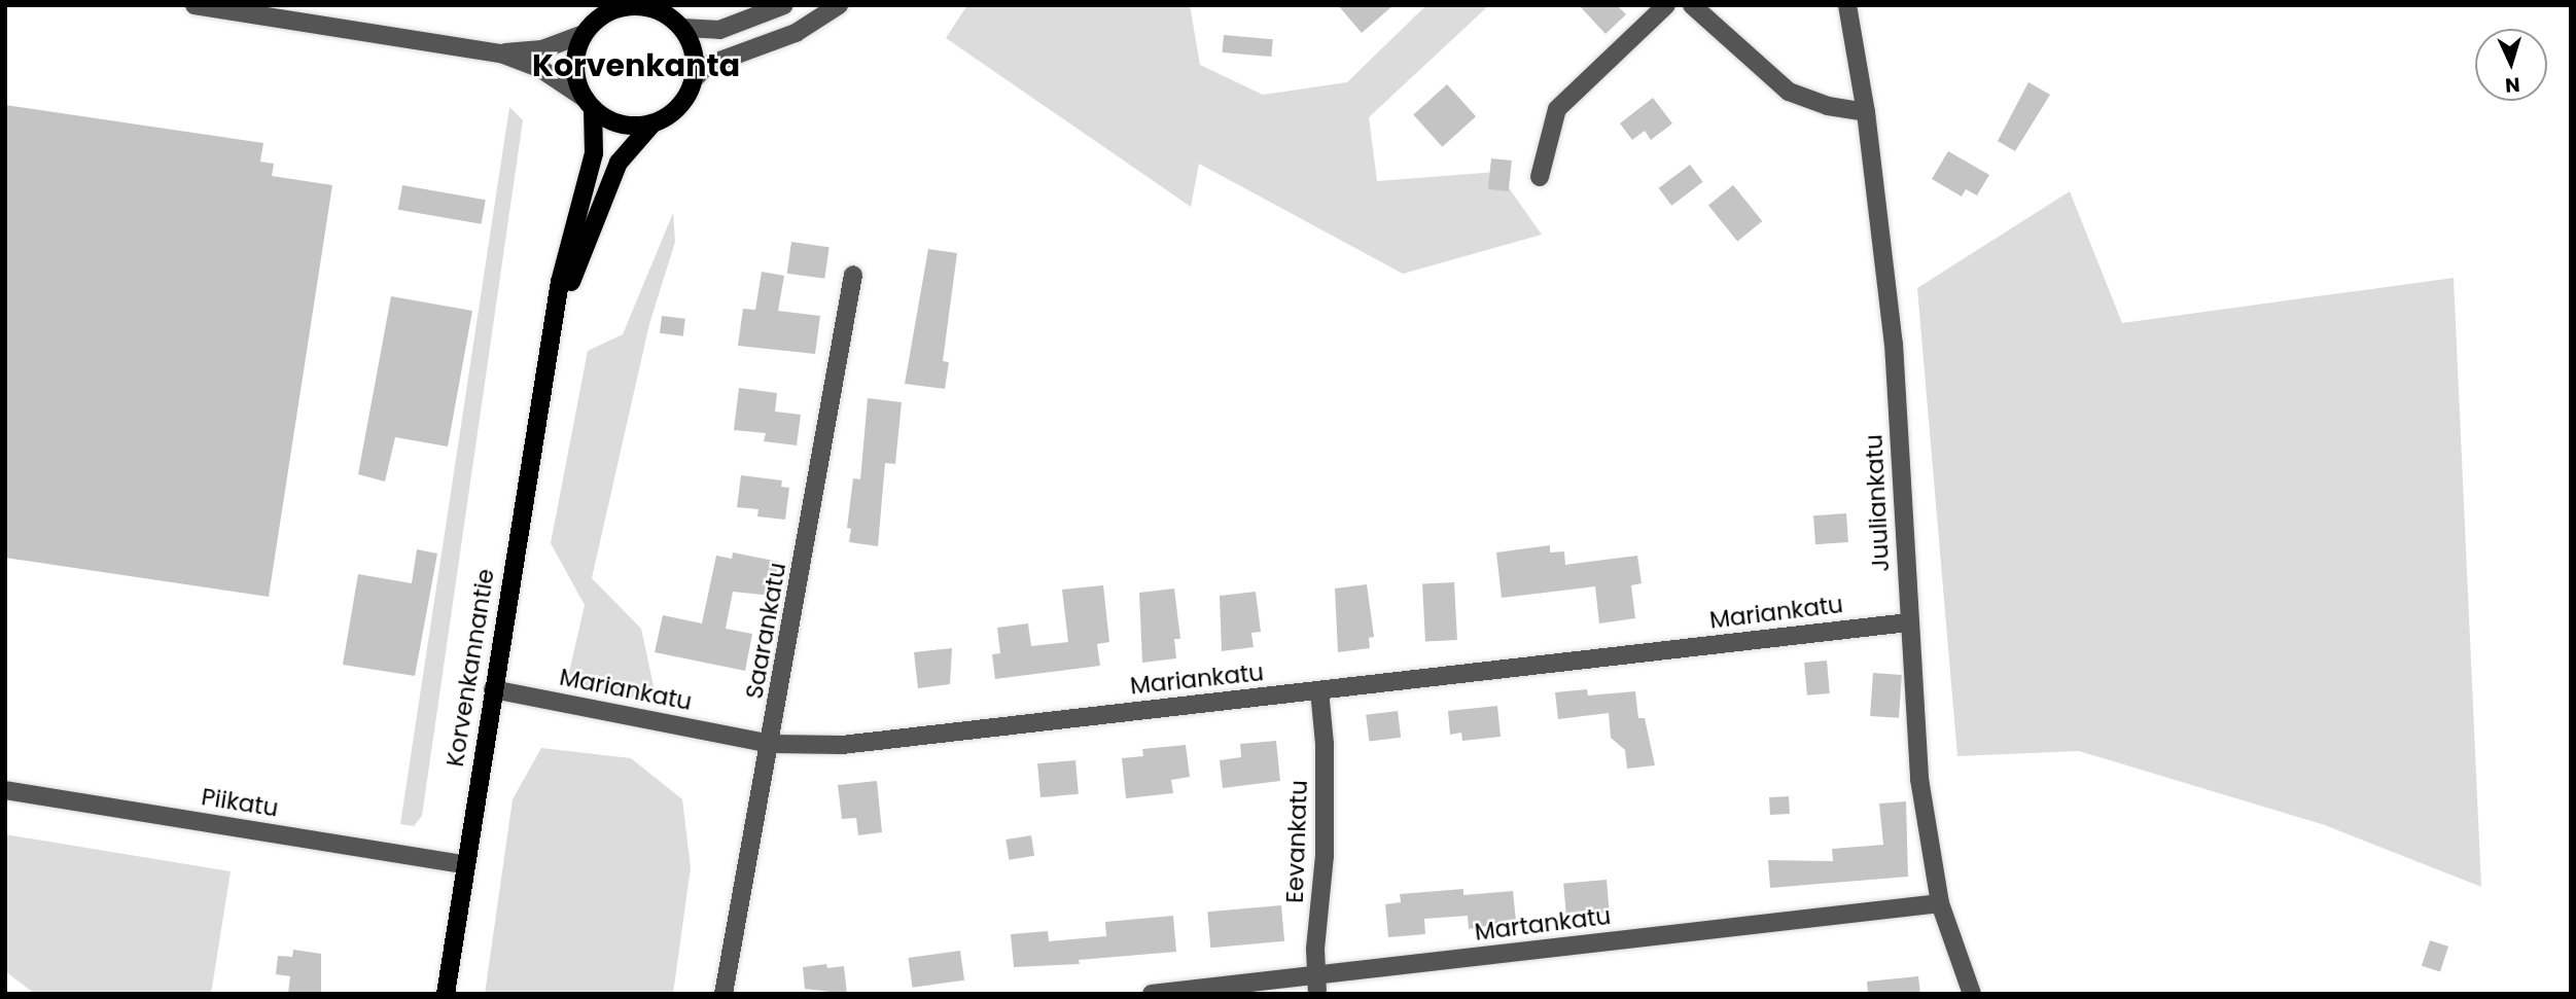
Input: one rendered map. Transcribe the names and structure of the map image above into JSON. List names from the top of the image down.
{
  "streets": {
    "main road": ["Korvenkannantie"],
    "street": [
      "Juuliankatu",
      "Mariankatu",
      "Saarankatu",
      "Piikatu",
      "Eevankatu",
      "Martankatu"
    ]
  },
  "crossings": [
    ["Juuliankatu", "Mariankatu"],
    ["Juuliankatu", "Martankatu"],
    ["Mariankatu", "Saarankatu"],
    ["Mariankatu", "Korvenkannantie"],
    ["Mariankatu", "Eevankatu"],
    ["Korvenkannantie", "Piikatu"],
    ["Eevankatu", "Martankatu"]
  ],
  "districts": ["Korvenkanta"],
  "north": "bottom"
}
